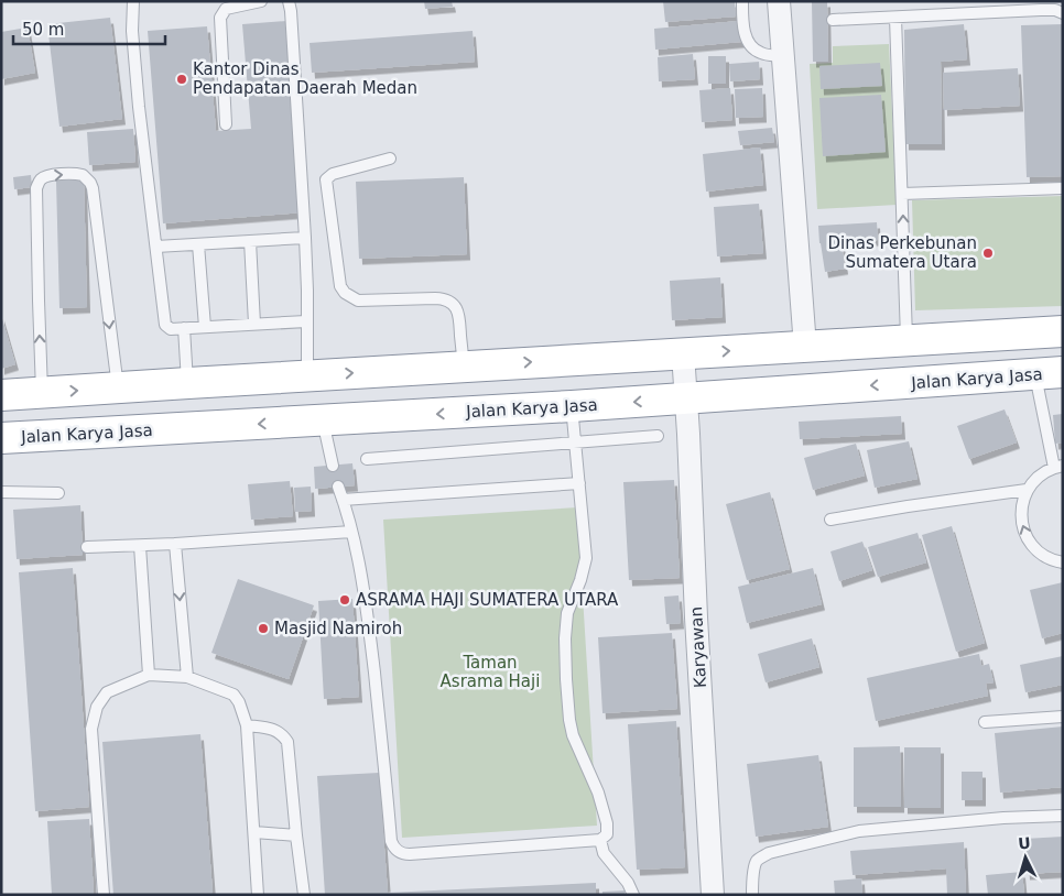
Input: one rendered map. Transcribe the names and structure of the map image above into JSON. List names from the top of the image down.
{
  "streets": {
    "highway": ["Jalan Karya Jasa"],
    "street": ["Karyawan"]
  },
  "crossings": [
    ["Jalan Karya Jasa", "Karyawan"]
  ],
  "parks": ["Taman Asrama Haji"],
  "places": [
    "Kantor Dinas Pendapatan Daerah Medan",
    "Dinas Perkebunan Sumatera Utara",
    "ASRAMA HAJI SUMATERA UTARA",
    "Masjid Namiroh"
  ],
  "scale_bar": "50 m",
  "north": "top"
}
